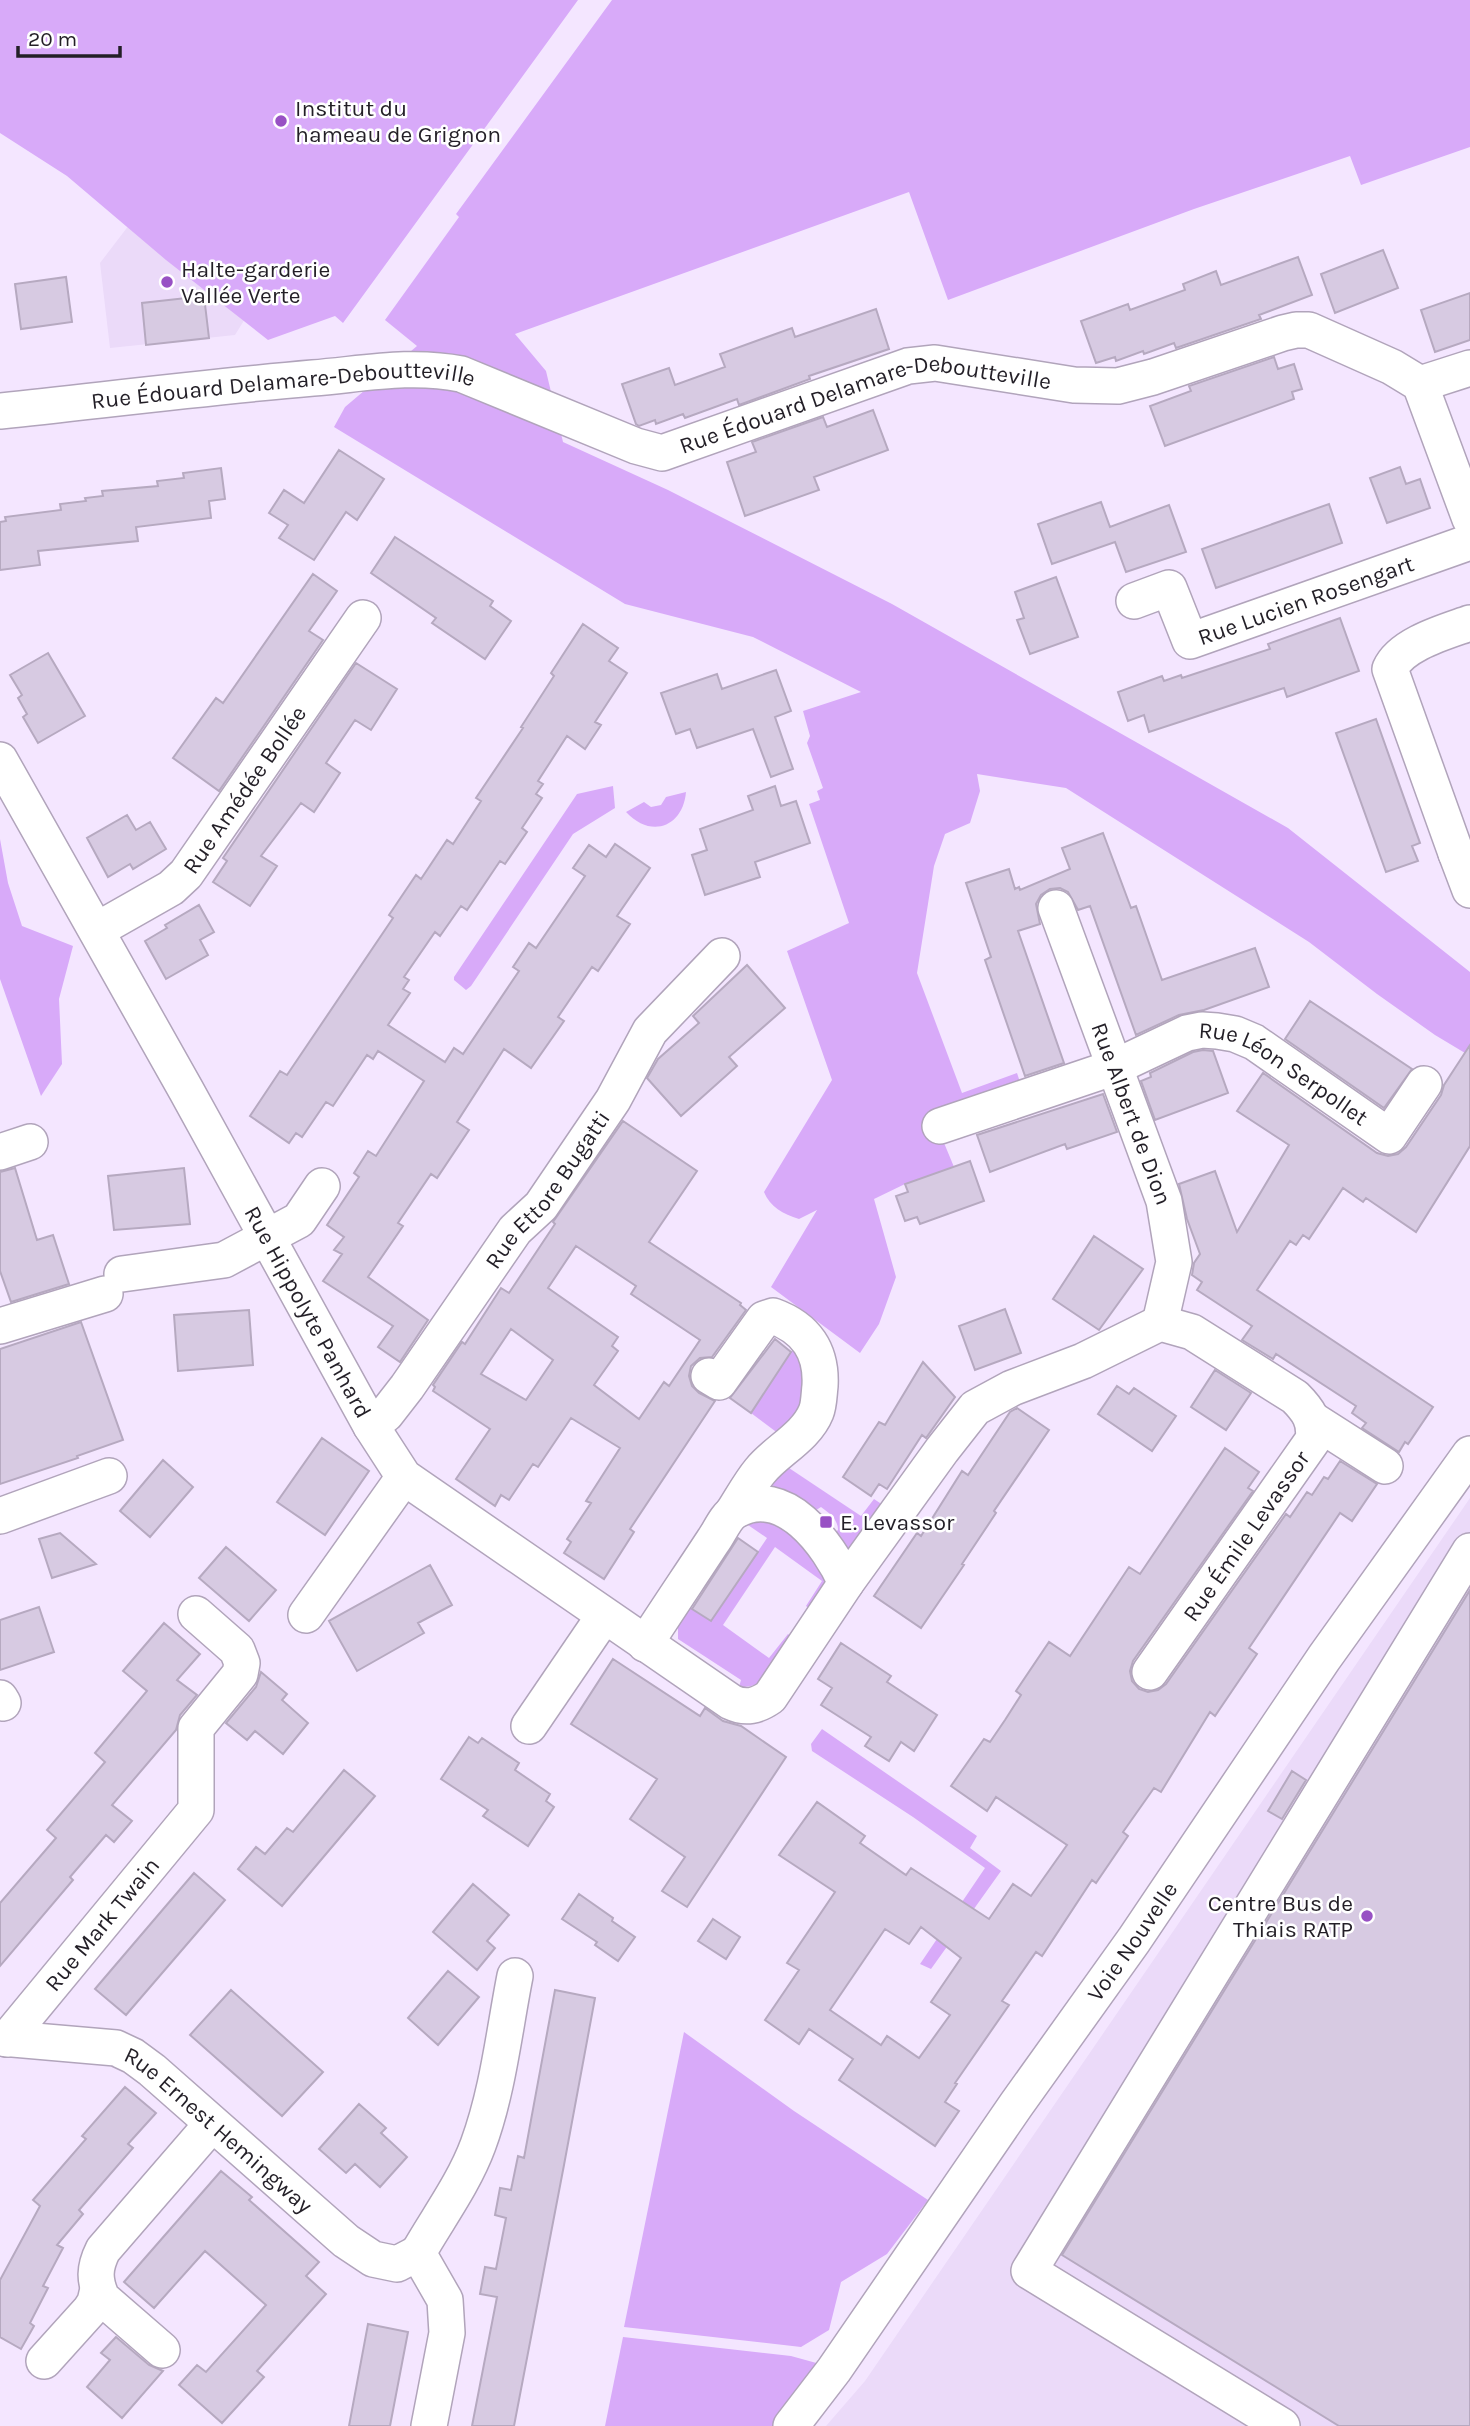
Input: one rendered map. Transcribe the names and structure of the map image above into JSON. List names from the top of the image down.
{
  "streets": {
    "street": [
      "Rue Édouard Delamare-Deboutteville",
      "Rue Lucien Rosengart",
      "Rue Amédée Bollée",
      "Rue Léon Serpollet",
      "Rue Albert de Dion",
      "Rue Ettore Bugatti",
      "Rue Hippolyte Panhard",
      "Rue Émile Levassor",
      "Rue Mark Twain",
      "Voie Nouvelle",
      "Rue Ernest Hemingway"
    ]
  },
  "crossings": [
    ["Rue Amédée Bollée", "Rue Hippolyte Panhard"],
    ["Rue Léon Serpollet", "Rue Albert de Dion"],
    ["Rue Albert de Dion", "Rue Émile Levassor"],
    ["Rue Ettore Bugatti", "Rue Hippolyte Panhard"],
    ["Rue Mark Twain", "Rue Ernest Hemingway"]
  ],
  "places": {
    "other": ["Institut du hameau de Grignon", "Halte-garderie Vallée Verte", "Centre Bus de Thiais RATP"],
    "transit": ["E. Levassor"]
  },
  "scale_bar": "20 m"
}
